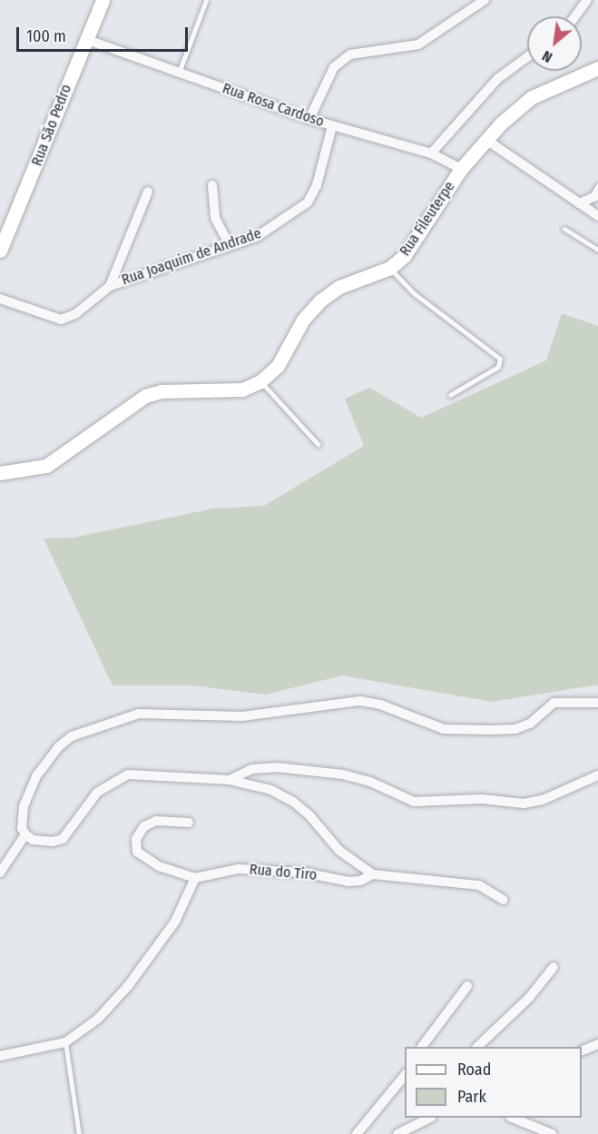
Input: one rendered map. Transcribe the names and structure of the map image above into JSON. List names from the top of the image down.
{
  "streets": {
    "main road": ["Rua São Pedro", "Rua Fileuterpe"],
    "street": ["Rua Rosa Cardoso", "Rua Joaquim de Andrade", "Rua do Tiro"]
  },
  "crossings": [
    ["Rua Rosa Cardoso", "Rua São Pedro"],
    ["Rua Rosa Cardoso", "Rua Fileuterpe"],
    ["Rua Rosa Cardoso", "Rua Joaquim de Andrade"]
  ],
  "legend": ["Road", "Park"],
  "scale_bar": "100 m",
  "north": "bottom left"
}
